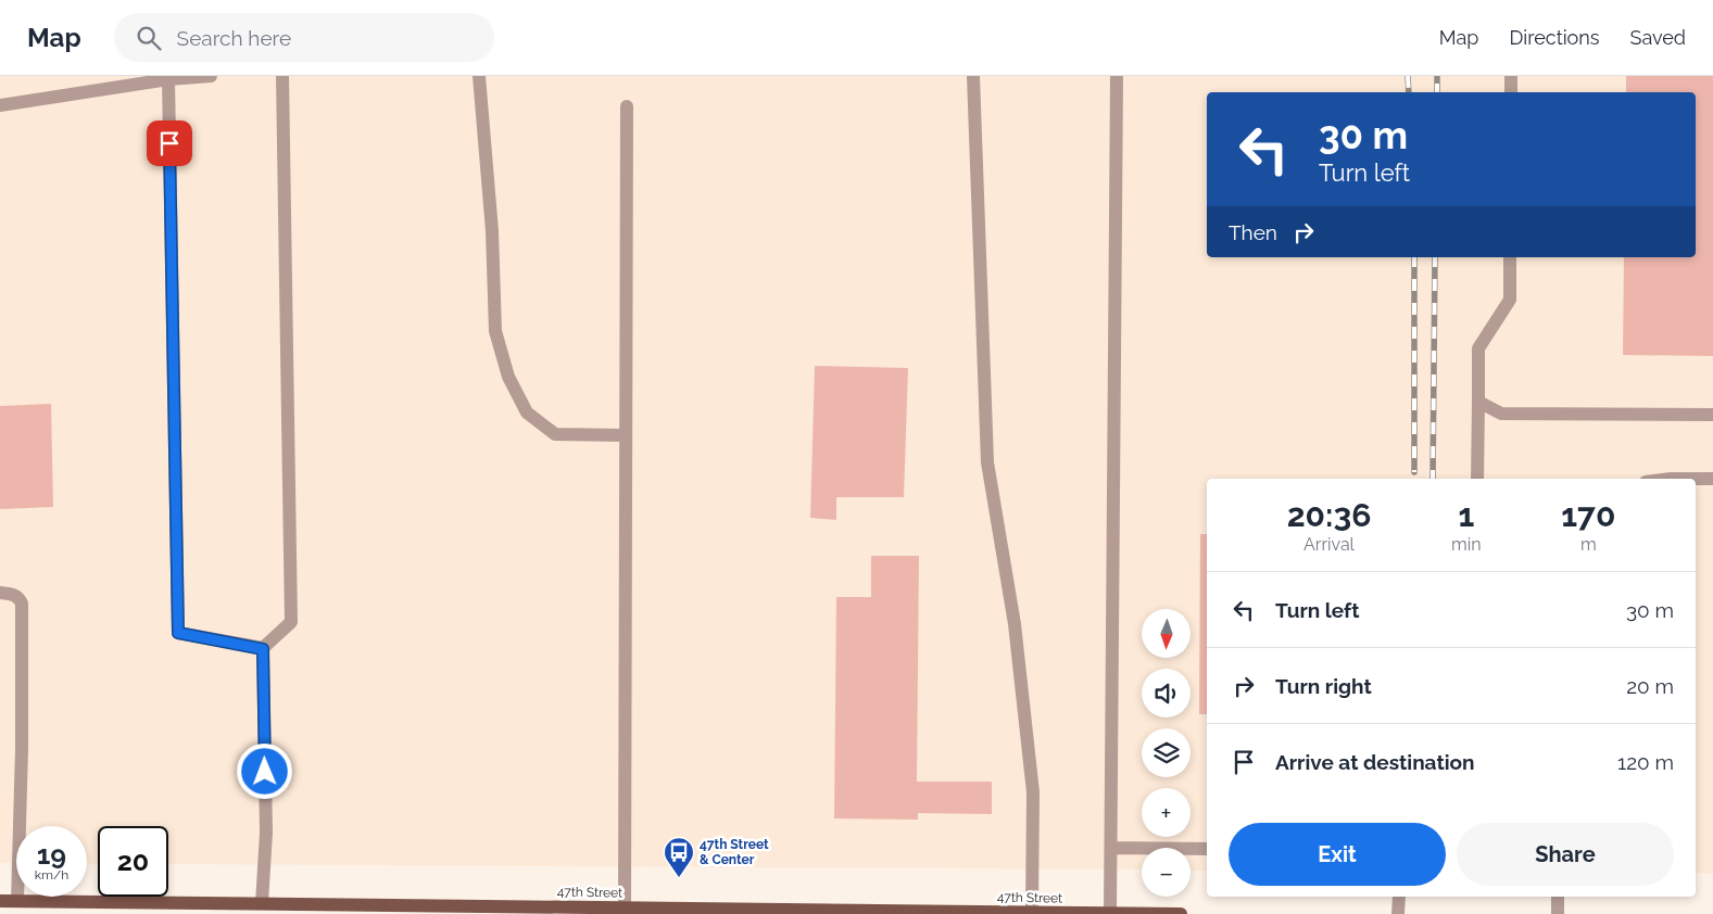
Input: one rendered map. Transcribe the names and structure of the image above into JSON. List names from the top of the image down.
{
  "streets": {
    "main road": ["47th Street"]
  },
  "places": {
    "bus stop": ["47th Street & Center"]
  },
  "north": "bottom",
  "page": {
    "header": "Map",
    "search": "Search here",
    "nav": ["Map", "Directions", "Saved"],
    "turn": ["30 m", "Turn left"],
    "then": "Then",
    "eta": [
      "20:36",
      "Arrival",
      "1",
      "min",
      "170",
      "m"
    ],
    "list": [
      {
        "name": "Turn left",
        "value": "30 m"
      },
      {
        "name": "Turn right",
        "value": "20 m"
      },
      {
        "name": "Arrive at destination",
        "value": "120 m"
      }
    ],
    "map_buttons": ["+", "−"],
    "buttons": ["Exit", "Share"],
    "speed": "19 km/h",
    "limit": "20"
  }
}
